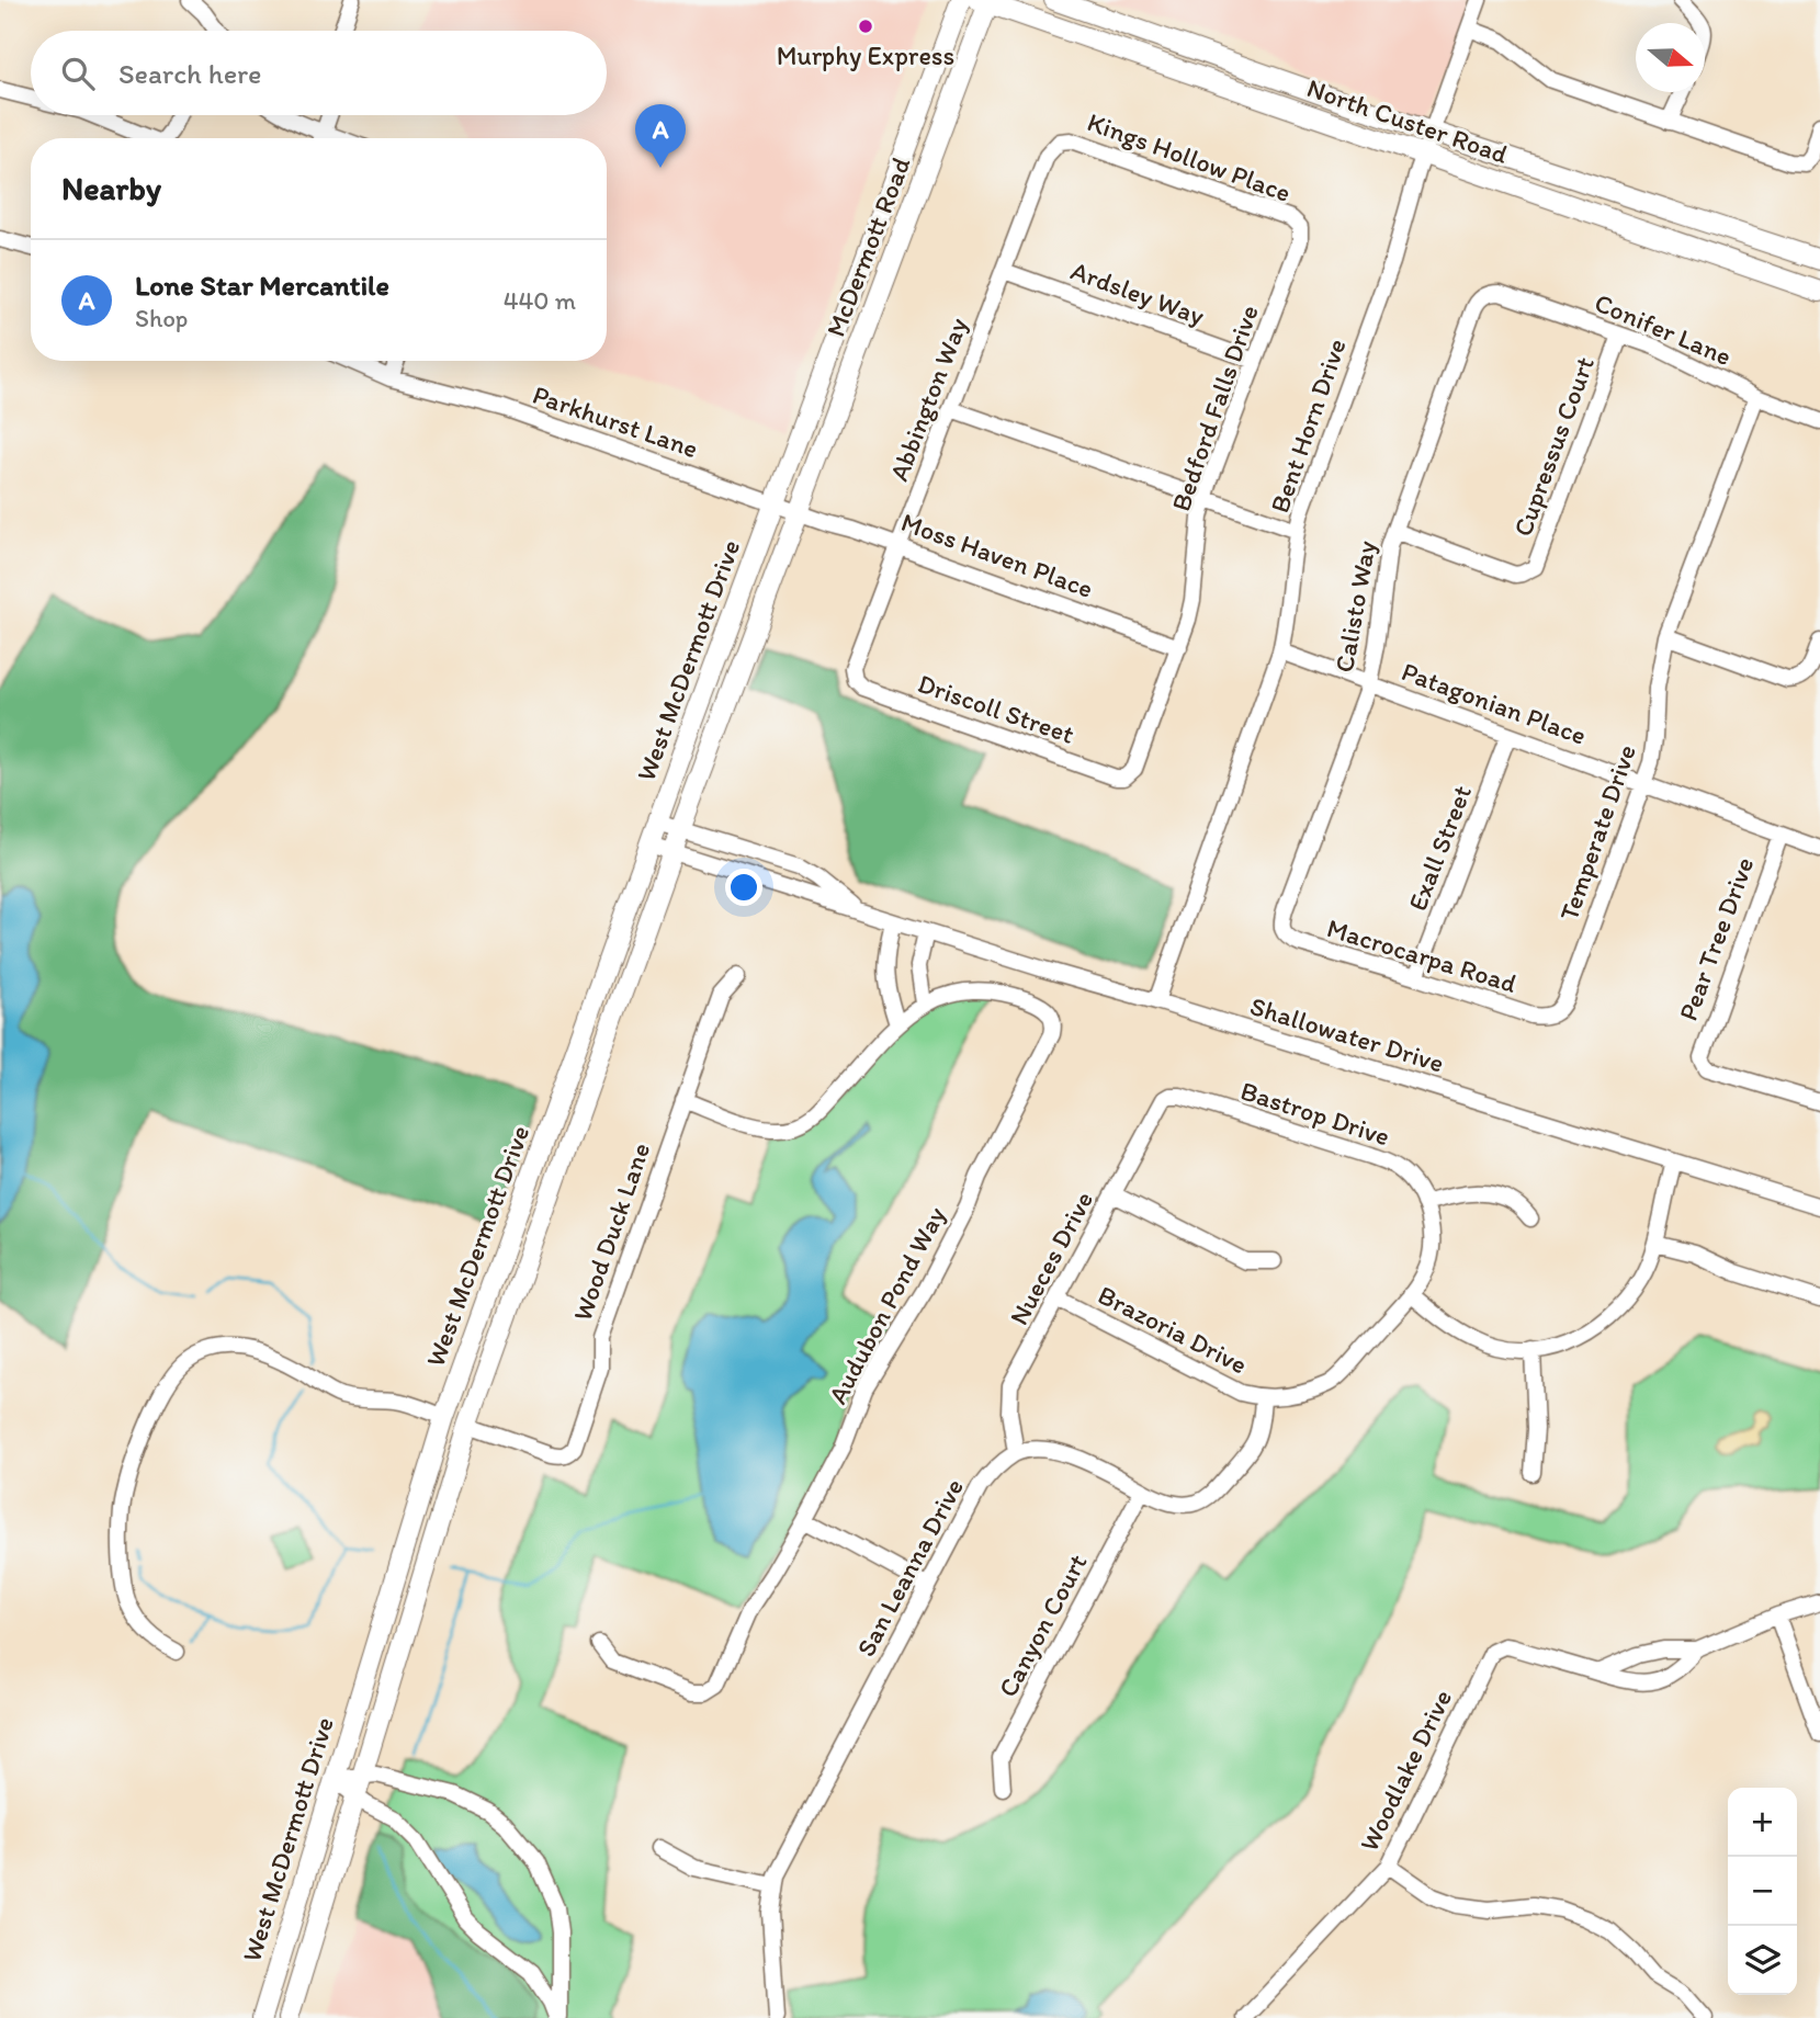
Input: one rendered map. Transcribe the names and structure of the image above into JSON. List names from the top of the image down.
{
  "streets": {
    "main road": ["North Custer Road", "McDermott Road", "West McDermott Drive"],
    "street": [
      "Kings Hollow Place",
      "Ardsley Way",
      "Conifer Lane",
      "Abbington Way",
      "Bedford Falls Drive",
      "Parkhurst Lane",
      "Bent Horn Drive",
      "Cupressus Court",
      "Moss Haven Place",
      "Calisto Way",
      "Patagonian Place",
      "Driscoll Street",
      "Temperate Drive",
      "Exall Street",
      "Pear Tree Drive",
      "Macrocarpa Road",
      "Shallowater Drive",
      "Bastrop Drive",
      "Wood Duck Lane",
      "Nueces Drive",
      "Audubon Pond Way",
      "Brazoria Drive",
      "San Leanna Drive",
      "Canyon Court",
      "Woodlake Drive"
    ]
  },
  "crossings": [
    ["North Custer Road", "McDermott Road"],
    ["North Custer Road", "Bent Horn Drive"],
    ["Kings Hollow Place", "Abbington Way"],
    ["Kings Hollow Place", "Bedford Falls Drive"],
    ["McDermott Road", "Parkhurst Lane"],
    ["McDermott Road", "Moss Haven Place"],
    ["McDermott Road", "West McDermott Drive"],
    ["Ardsley Way", "Abbington Way"],
    ["Ardsley Way", "Bedford Falls Drive"],
    ["Conifer Lane", "Cupressus Court"],
    ["Conifer Lane", "Calisto Way"],
    ["Conifer Lane", "Temperate Drive"],
    ["Abbington Way", "Moss Haven Place"],
    ["Abbington Way", "Driscoll Street"],
    ["Bedford Falls Drive", "Moss Haven Place"],
    ["Bedford Falls Drive", "Driscoll Street"],
    ["Parkhurst Lane", "Moss Haven Place"],
    ["Parkhurst Lane", "West McDermott Drive"],
    ["Bent Horn Drive", "Patagonian Place"],
    ["Bent Horn Drive", "Shallowater Drive"],
    ["Cupressus Court", "Calisto Way"],
    ["Moss Haven Place", "West McDermott Drive"],
    ["Calisto Way", "Patagonian Place"],
    ["Calisto Way", "Macrocarpa Road"],
    ["West McDermott Drive", "Shallowater Drive"],
    ["West McDermott Drive", "Wood Duck Lane"],
    ["Patagonian Place", "Temperate Drive"],
    ["Patagonian Place", "Exall Street"],
    ["Patagonian Place", "Pear Tree Drive"],
    ["Temperate Drive", "Macrocarpa Road"],
    ["Exall Street", "Macrocarpa Road"],
    ["Bastrop Drive", "Nueces Drive"],
    ["Bastrop Drive", "Brazoria Drive"],
    ["Nueces Drive", "Brazoria Drive"],
    ["Nueces Drive", "San Leanna Drive"]
  ],
  "places": ["Murphy Express"],
  "north": "right",
  "page": {
    "search": "Search here",
    "pins": "A",
    "heading": "Nearby",
    "list": [
      {
        "mark": "A",
        "name": "Lone Star Mercantile",
        "note": "Shop",
        "value": "440 m"
      }
    ],
    "map_buttons": ["+", "−"]
  }
}
